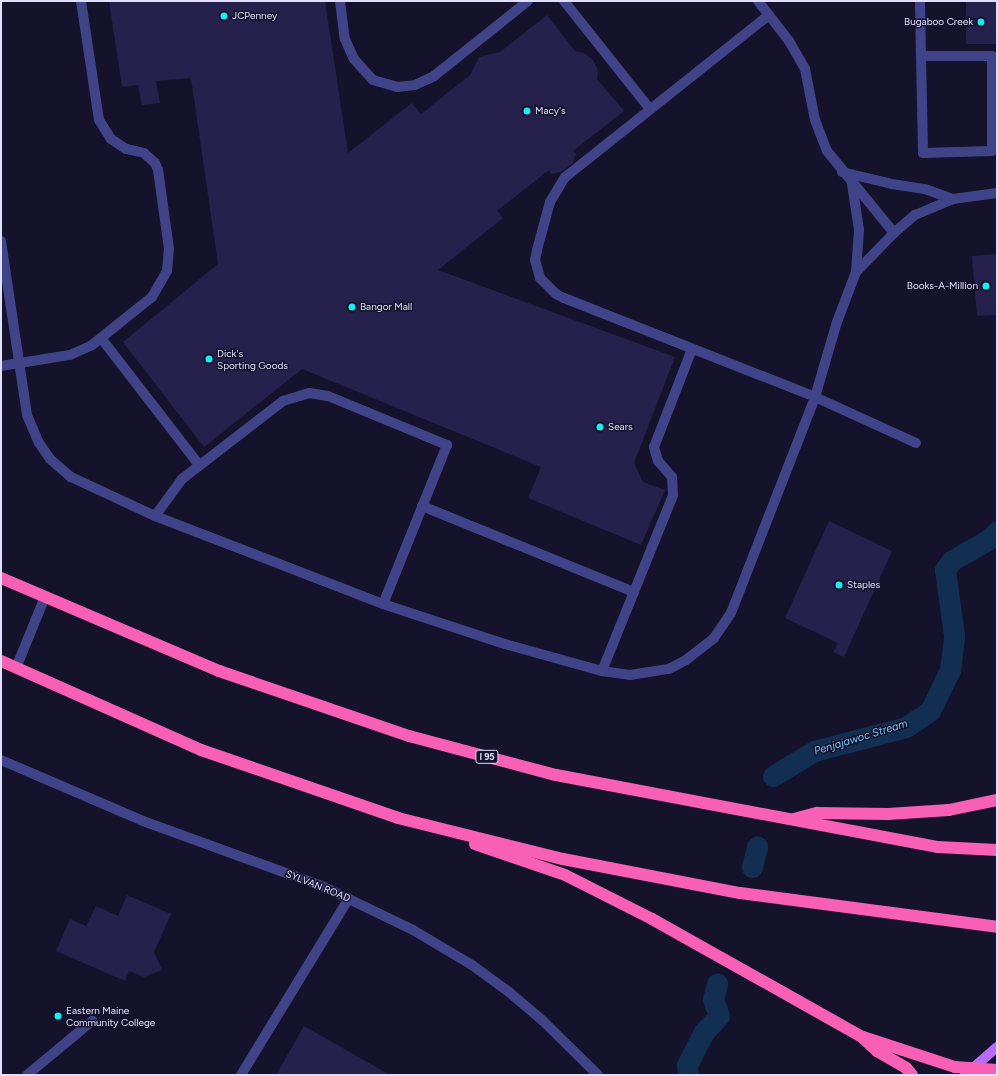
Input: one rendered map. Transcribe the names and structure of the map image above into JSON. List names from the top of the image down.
{
  "streets": {
    "highway": ["I 95"],
    "street": ["SYLVAN ROAD"]
  },
  "water": ["Penjajawoc Stream"],
  "places": [
    "JCPenney",
    "Bugaboo Creek",
    "Macy's",
    "Books-A-Million",
    "Bangor Mall",
    "Dick's Sporting Goods",
    "Sears",
    "Staples",
    "Eastern Maine Community College"
  ]
}
